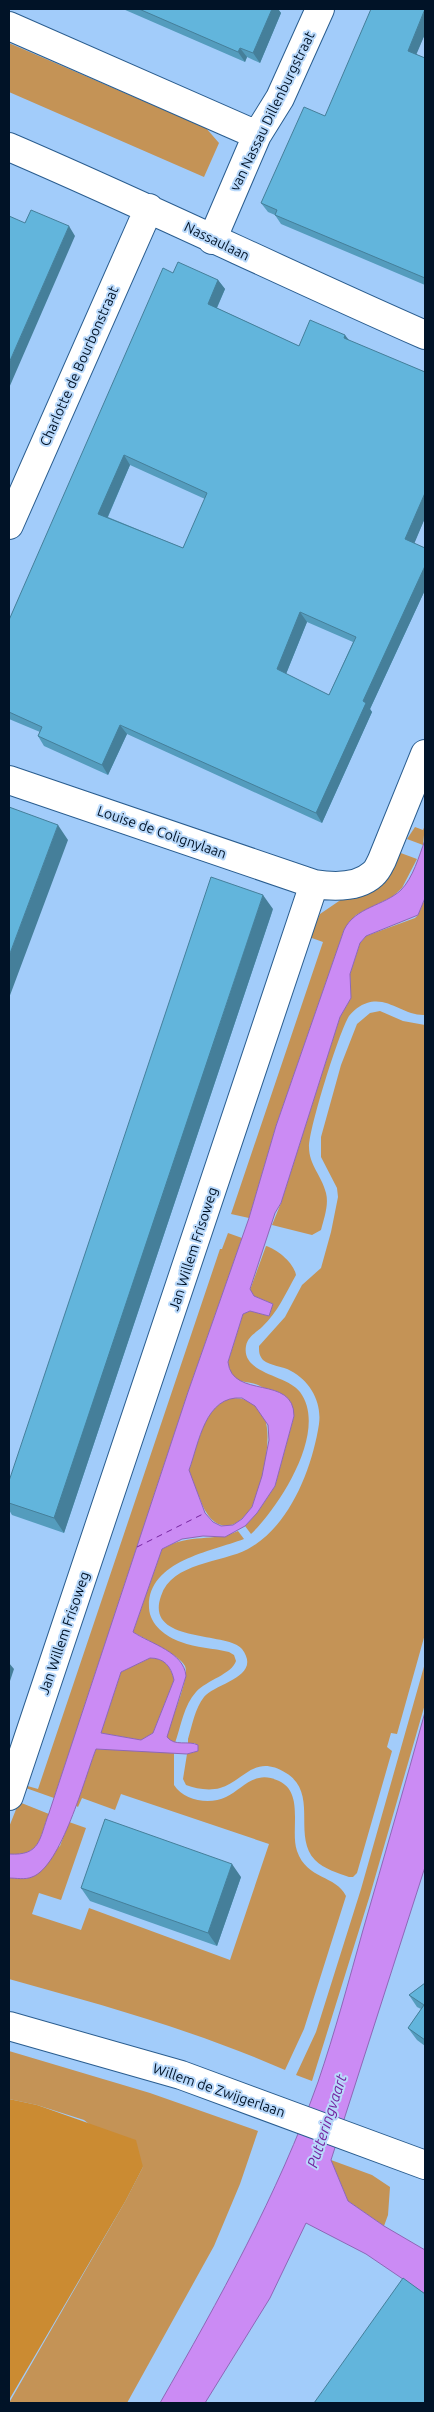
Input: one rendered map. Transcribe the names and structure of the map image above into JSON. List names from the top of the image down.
{
  "streets": {
    "street": [
      "van Nassau Dillenburgstraat",
      "Nassaulaan",
      "Charlotte de Bourbonstraat",
      "Louise de Colignylaan",
      "Jan Willem Frisoweg",
      "Willem de Zwijgerlaan"
    ]
  },
  "crossings": [
    ["van Nassau Dillenburgstraat", "Nassaulaan"],
    ["Nassaulaan", "Charlotte de Bourbonstraat"],
    ["Louise de Colignylaan", "Jan Willem Frisoweg"]
  ],
  "water": ["Putteringvaart"]
}
